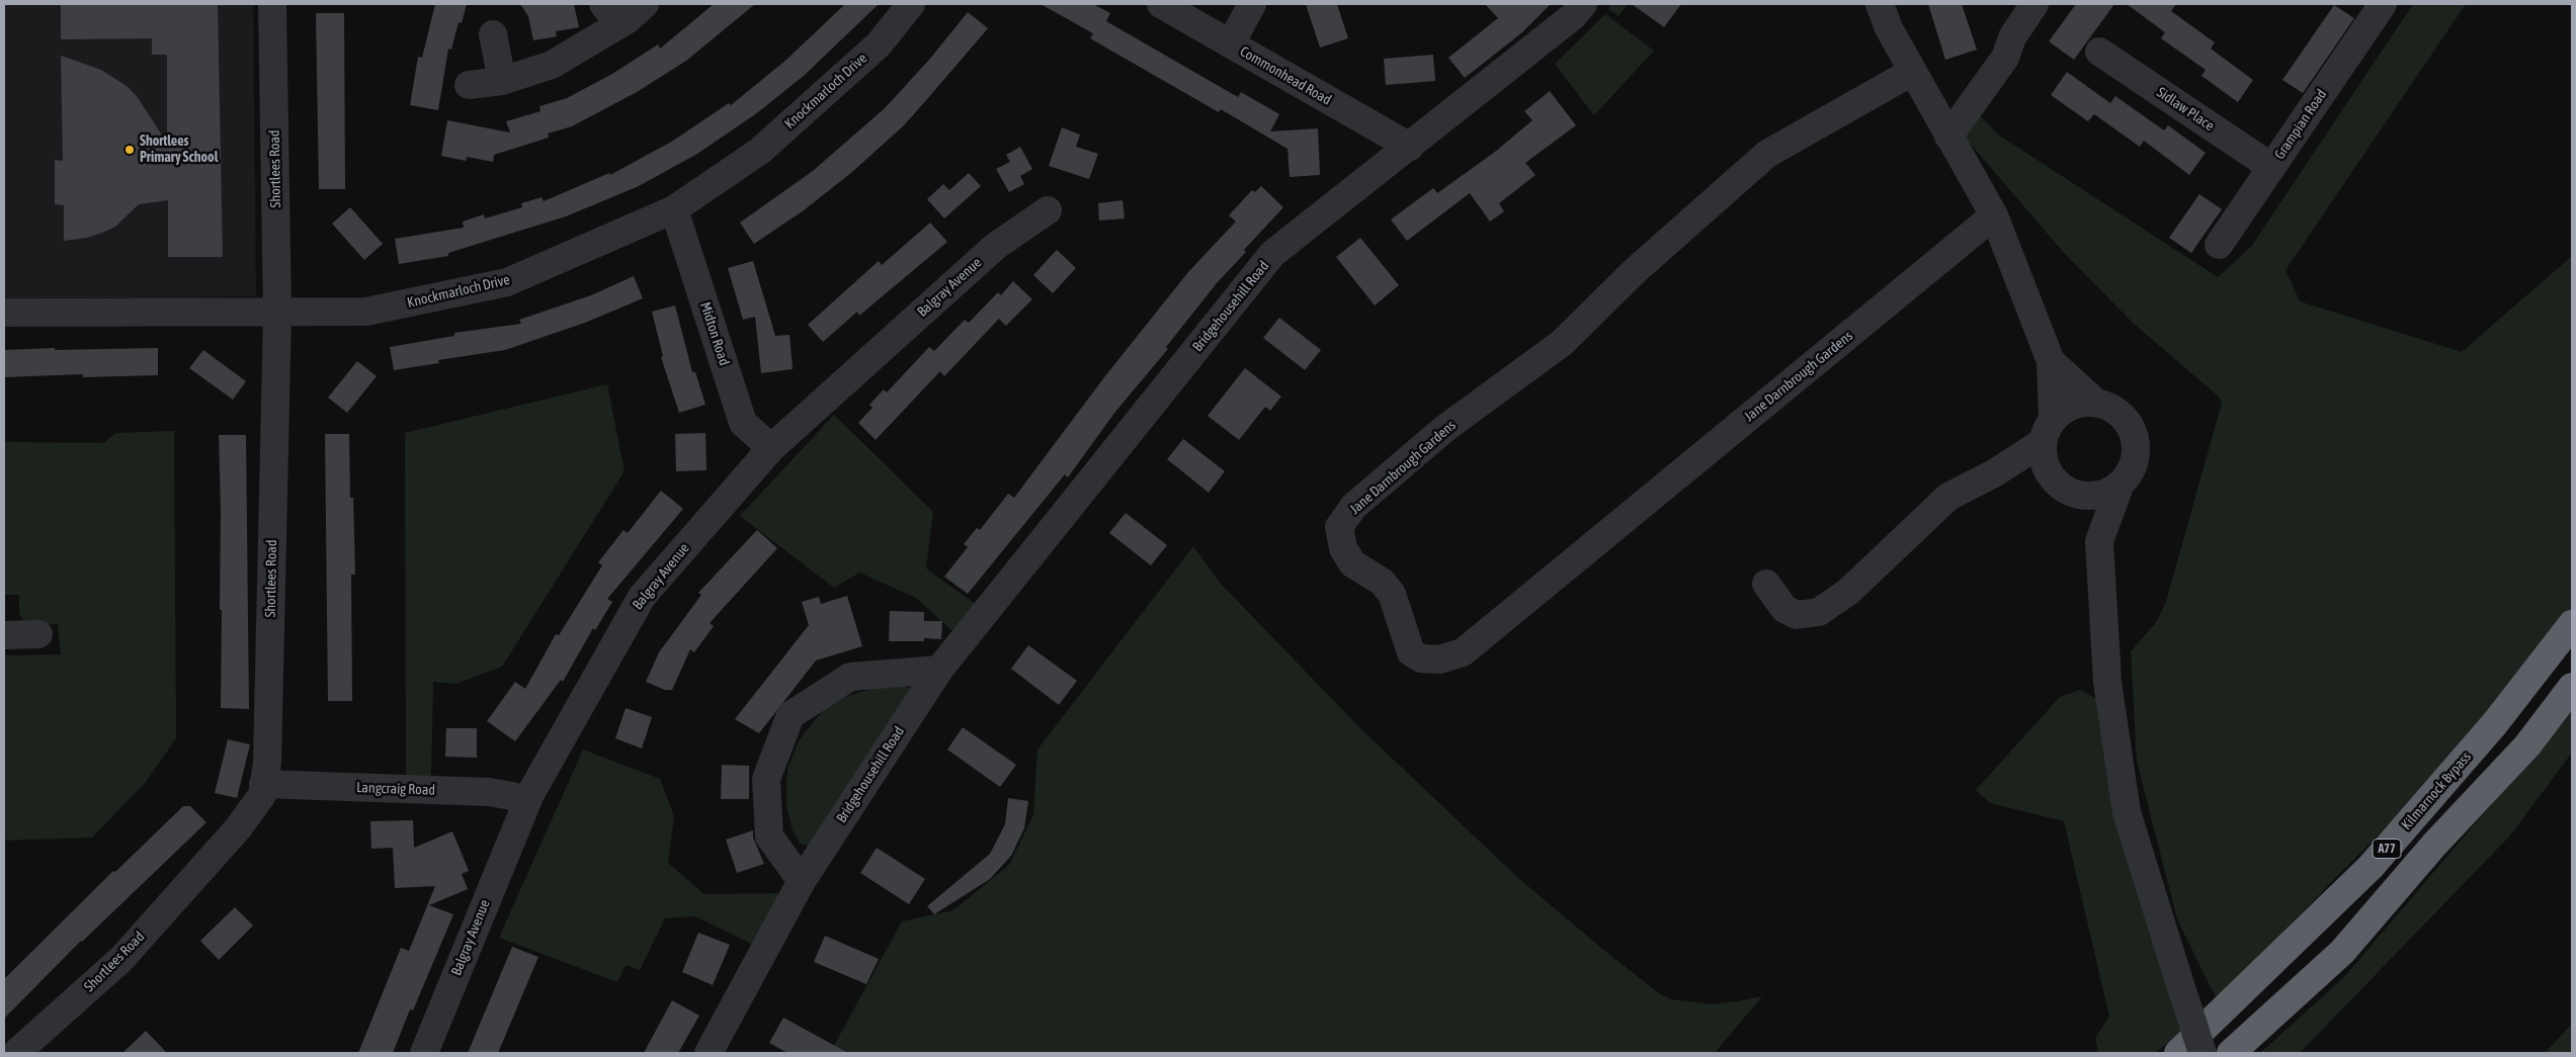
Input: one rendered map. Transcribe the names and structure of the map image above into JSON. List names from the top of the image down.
{
  "streets": {
    "highway": ["Kilmarnock Bypass", "A77"],
    "street": [
      "Commonhead Road",
      "Knockmarloch Drive",
      "Sidlaw Place",
      "Grampian Road",
      "Shortlees Road",
      "Balgray Avenue",
      "Bridgehousehill Road",
      "Midton Road",
      "Jane Darnbrough Gardens",
      "Langcraig Road"
    ]
  },
  "crossings": [
    ["Commonhead Road", "Bridgehousehill Road"],
    ["Knockmarloch Drive", "Shortlees Road"],
    ["Knockmarloch Drive", "Midton Road"],
    ["Sidlaw Place", "Grampian Road"],
    ["Shortlees Road", "Langcraig Road"],
    ["Balgray Avenue", "Midton Road"],
    ["Balgray Avenue", "Langcraig Road"]
  ],
  "places": ["Shortlees Primary School"]
}
